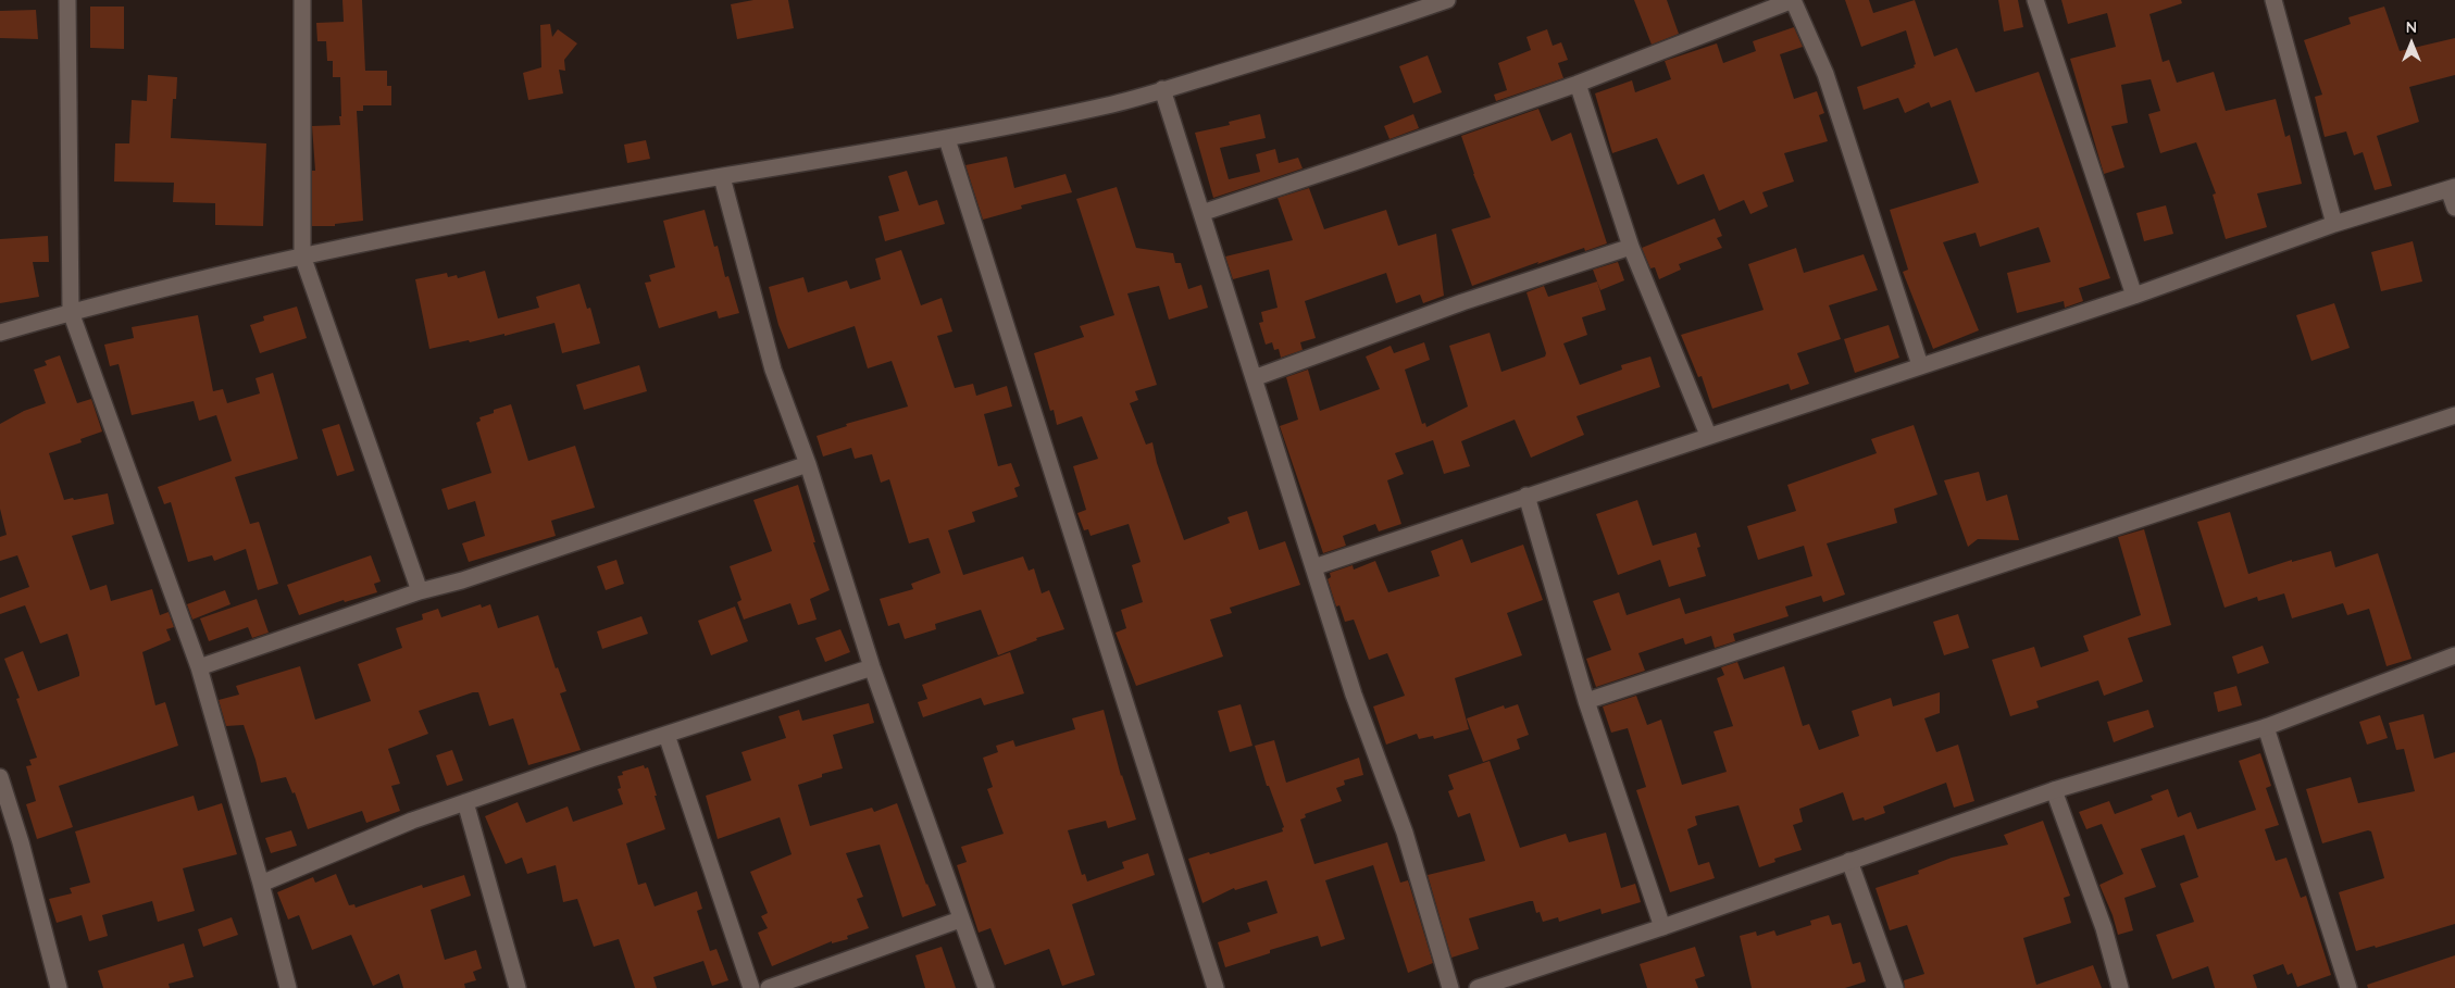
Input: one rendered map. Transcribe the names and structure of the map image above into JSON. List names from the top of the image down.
{
  "north": "top"
}
